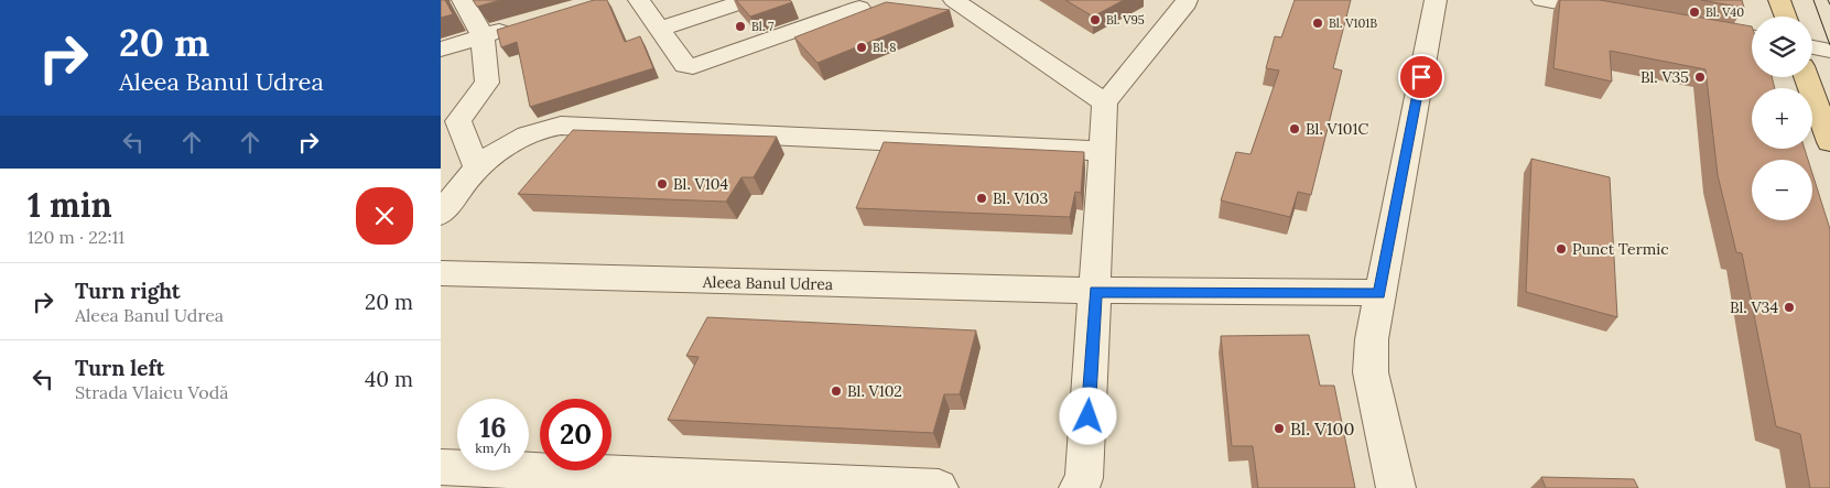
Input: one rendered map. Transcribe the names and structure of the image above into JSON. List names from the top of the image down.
{
  "streets": {
    "street": ["Aleea Banul Udrea"]
  },
  "places": [
    "Bl. V40",
    "Bl. V95",
    "Bl. V101B",
    "Bl. 7",
    "Bl. 8",
    "Bl. V35",
    "Bl. V101C",
    "Bl. V104",
    "Bl. V103",
    "Punct Termic",
    "Bl. V34",
    "Bl. V102",
    "Bl. V100"
  ],
  "page": {
    "turn": ["20 m", "Aleea Banul Udrea"],
    "map_buttons": ["+", "−"],
    "heading": ["1 min", "120 m · 22:11"],
    "list": [
      {
        "name": "Turn right",
        "note": "Aleea Banul Udrea",
        "value": "20 m"
      },
      {
        "name": "Turn left",
        "note": "Strada Vlaicu Vodă",
        "value": "40 m"
      }
    ],
    "speed": "16 km/h",
    "limit": "20"
  }
}
